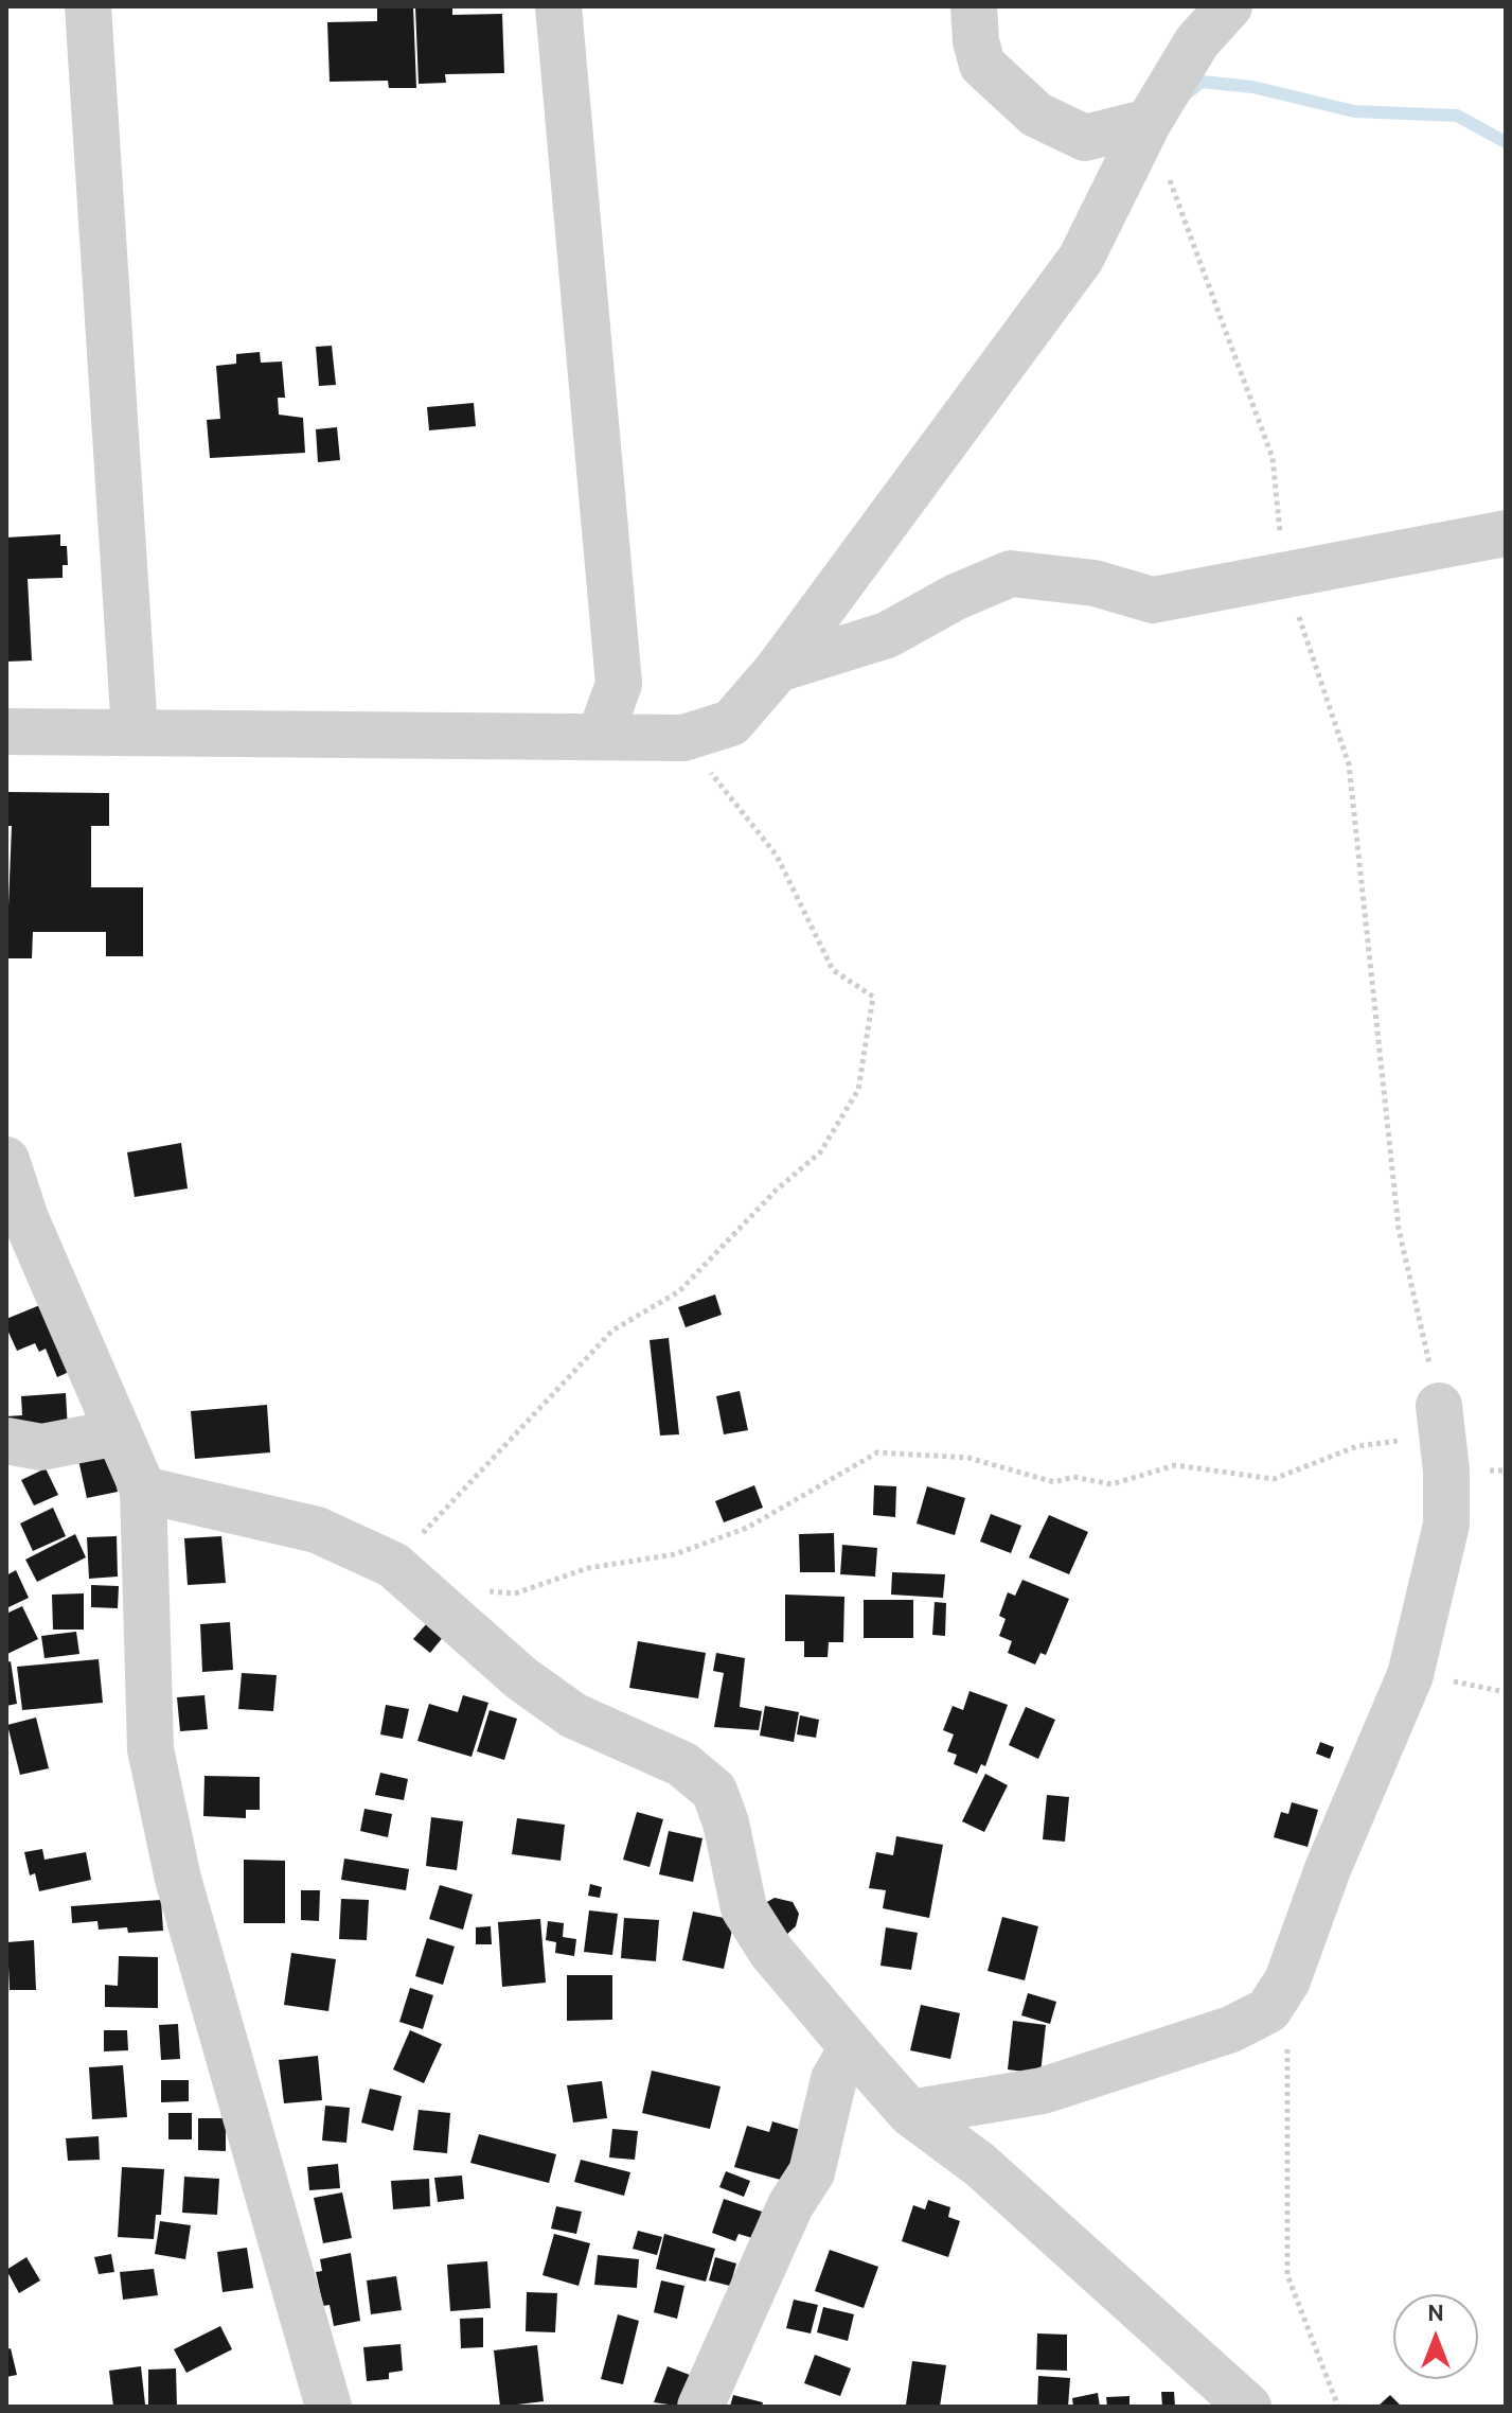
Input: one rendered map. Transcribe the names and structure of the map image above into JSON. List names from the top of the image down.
{
  "north": "top"
}
